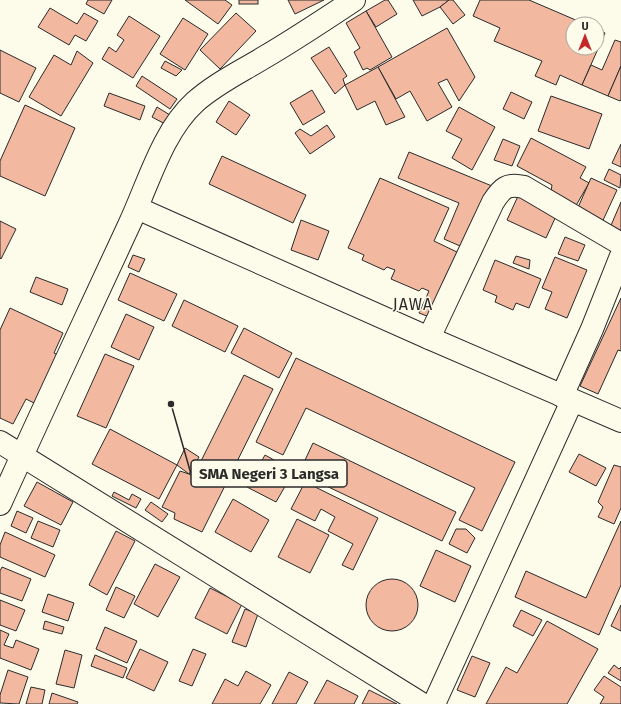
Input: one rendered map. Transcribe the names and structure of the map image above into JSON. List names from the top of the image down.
{
  "districts": ["JAWA"],
  "places": ["SMA Negeri 3 Langsa"],
  "north": "top"
}
